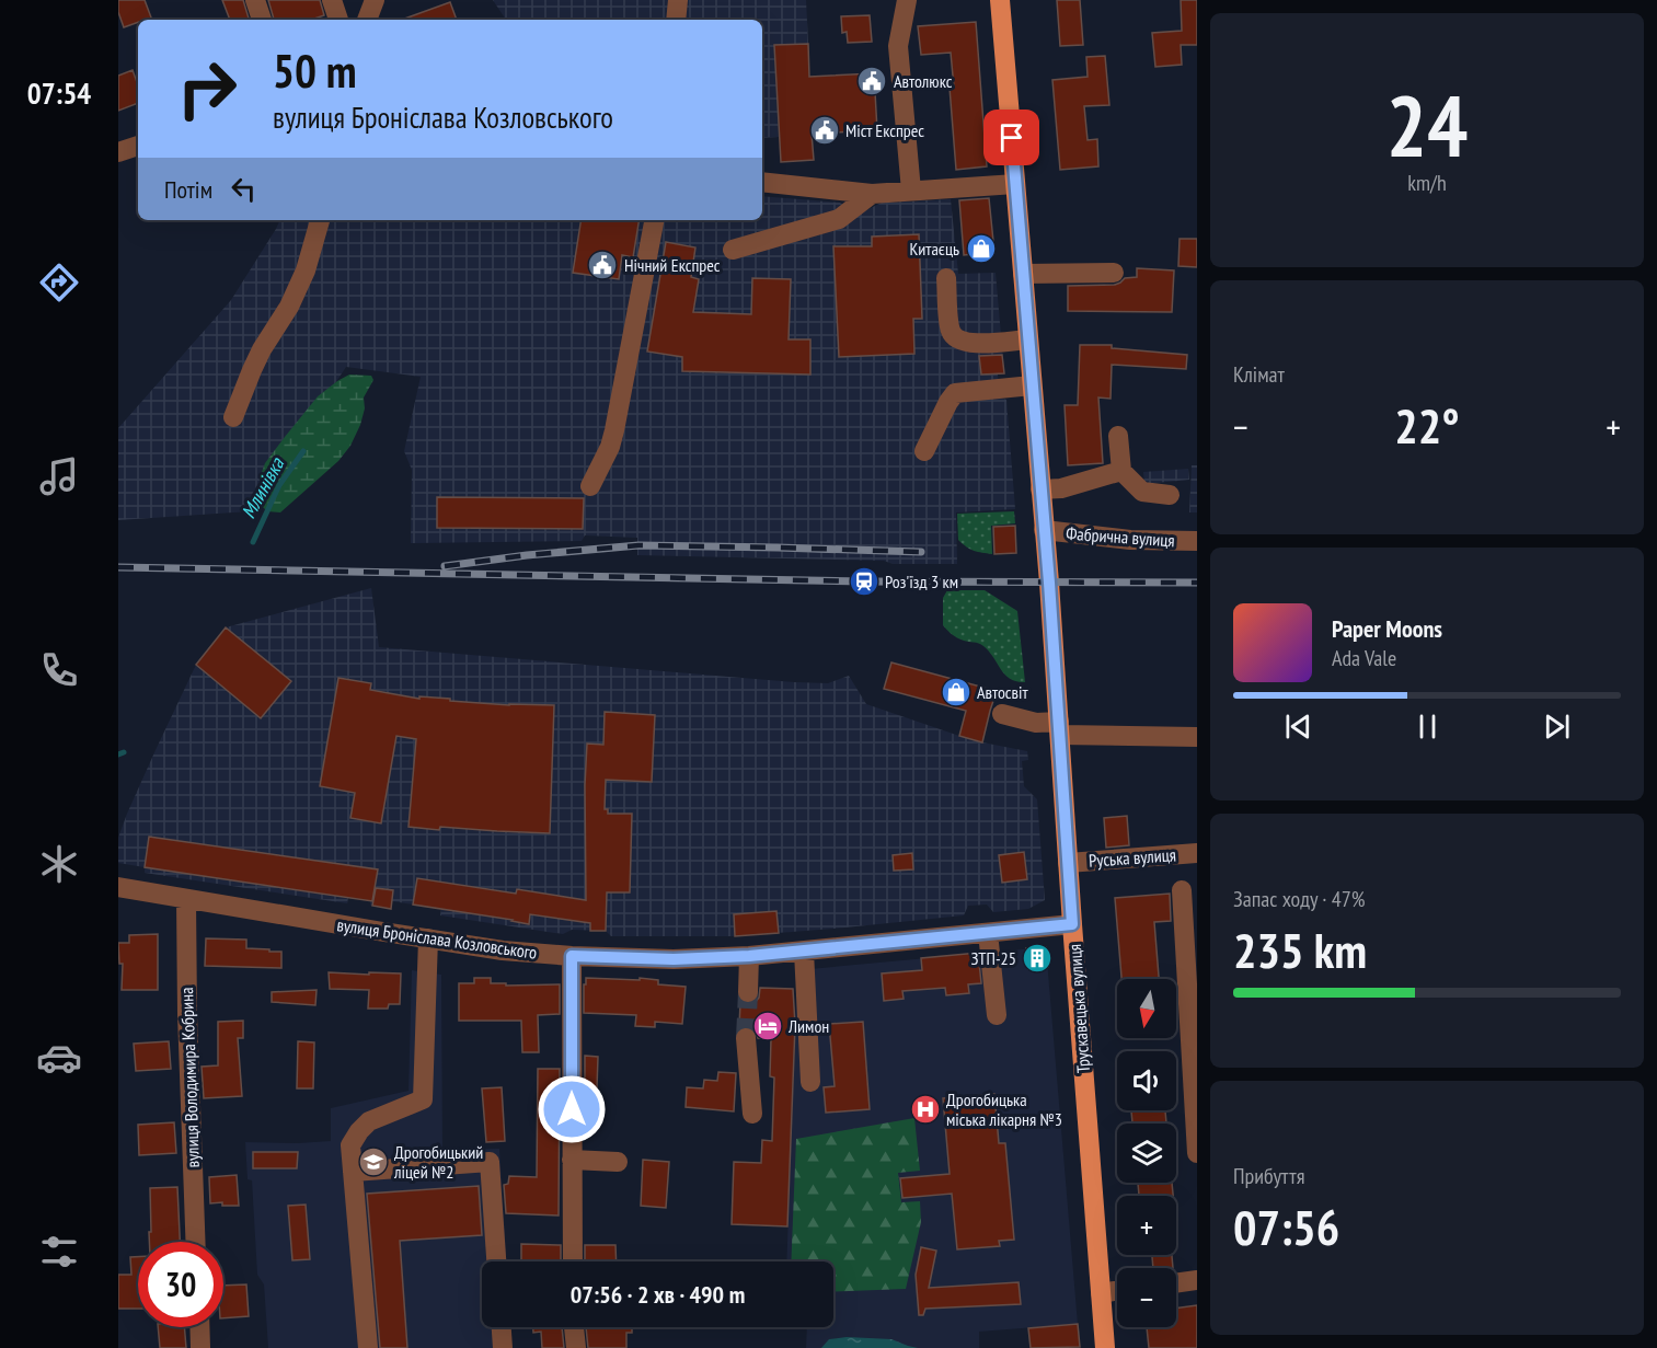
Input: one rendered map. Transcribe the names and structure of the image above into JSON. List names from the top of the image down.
{
  "streets": {
    "main road": ["Трускавецька вулиця"],
    "street": [
      "Фабрична вулиця",
      "Руська вулиця",
      "вулиця Броніслава Козловського",
      "вулиця Володимира Кобрина"
    ]
  },
  "crossings": [
    ["Фабрична вулиця", "Трускавецька вулиця"],
    ["Руська вулиця", "Трускавецька вулиця"],
    ["вулиця Броніслава Козловського", "Трускавецька вулиця"],
    ["вулиця Броніслава Козловського", "вулиця Володимира Кобрина"]
  ],
  "water": ["Млинівка"],
  "places": {
    "public building": ["Автолюкс", "Міст Експрес", "Нічний Експрес"],
    "shop": ["Китаєць", "Автосвіт"],
    "station": ["Роз'їзд 3 км"],
    "building": ["ЗТП-25"],
    "hotel": ["Лимон"],
    "hospital": ["Дрогобицька міська лікарня №3"],
    "school or university": ["Дрогобицький ліцей №2"]
  },
  "north": "bottom",
  "page": {
    "tabs": "07:54",
    "tile": [
      ["24", "km/h"],
      "Клімат",
      ["Запас ходу · 47%", "235 km"],
      ["Прибуття", "07:56"]
    ],
    "turn": ["50 m", "вулиця Броніслава Козловського"],
    "then": "Потім",
    "heat": ["−", "22°", "+"],
    "song": ["Paper Moons", "Ada Vale"],
    "map_buttons": ["+", "−"],
    "limit": "30",
    "trip": "07:56 · 2 хв · 490 m"
  }
}
